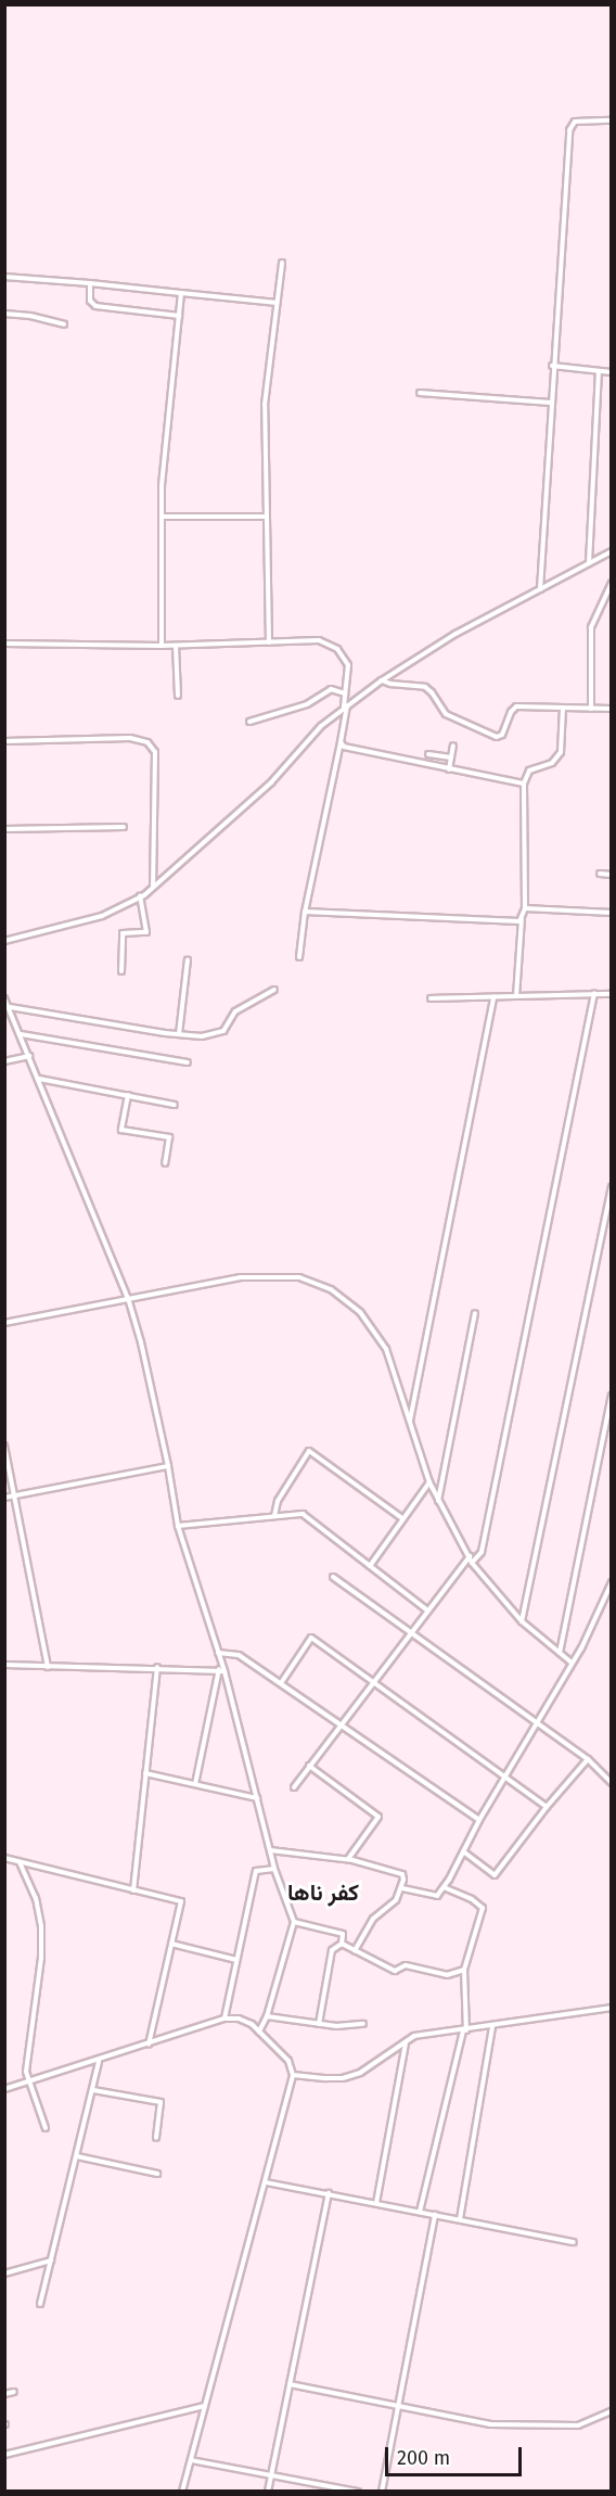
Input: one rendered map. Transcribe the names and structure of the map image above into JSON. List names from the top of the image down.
{
  "districts": ["كفر ناها"],
  "scale_bar": "200 m"
}
